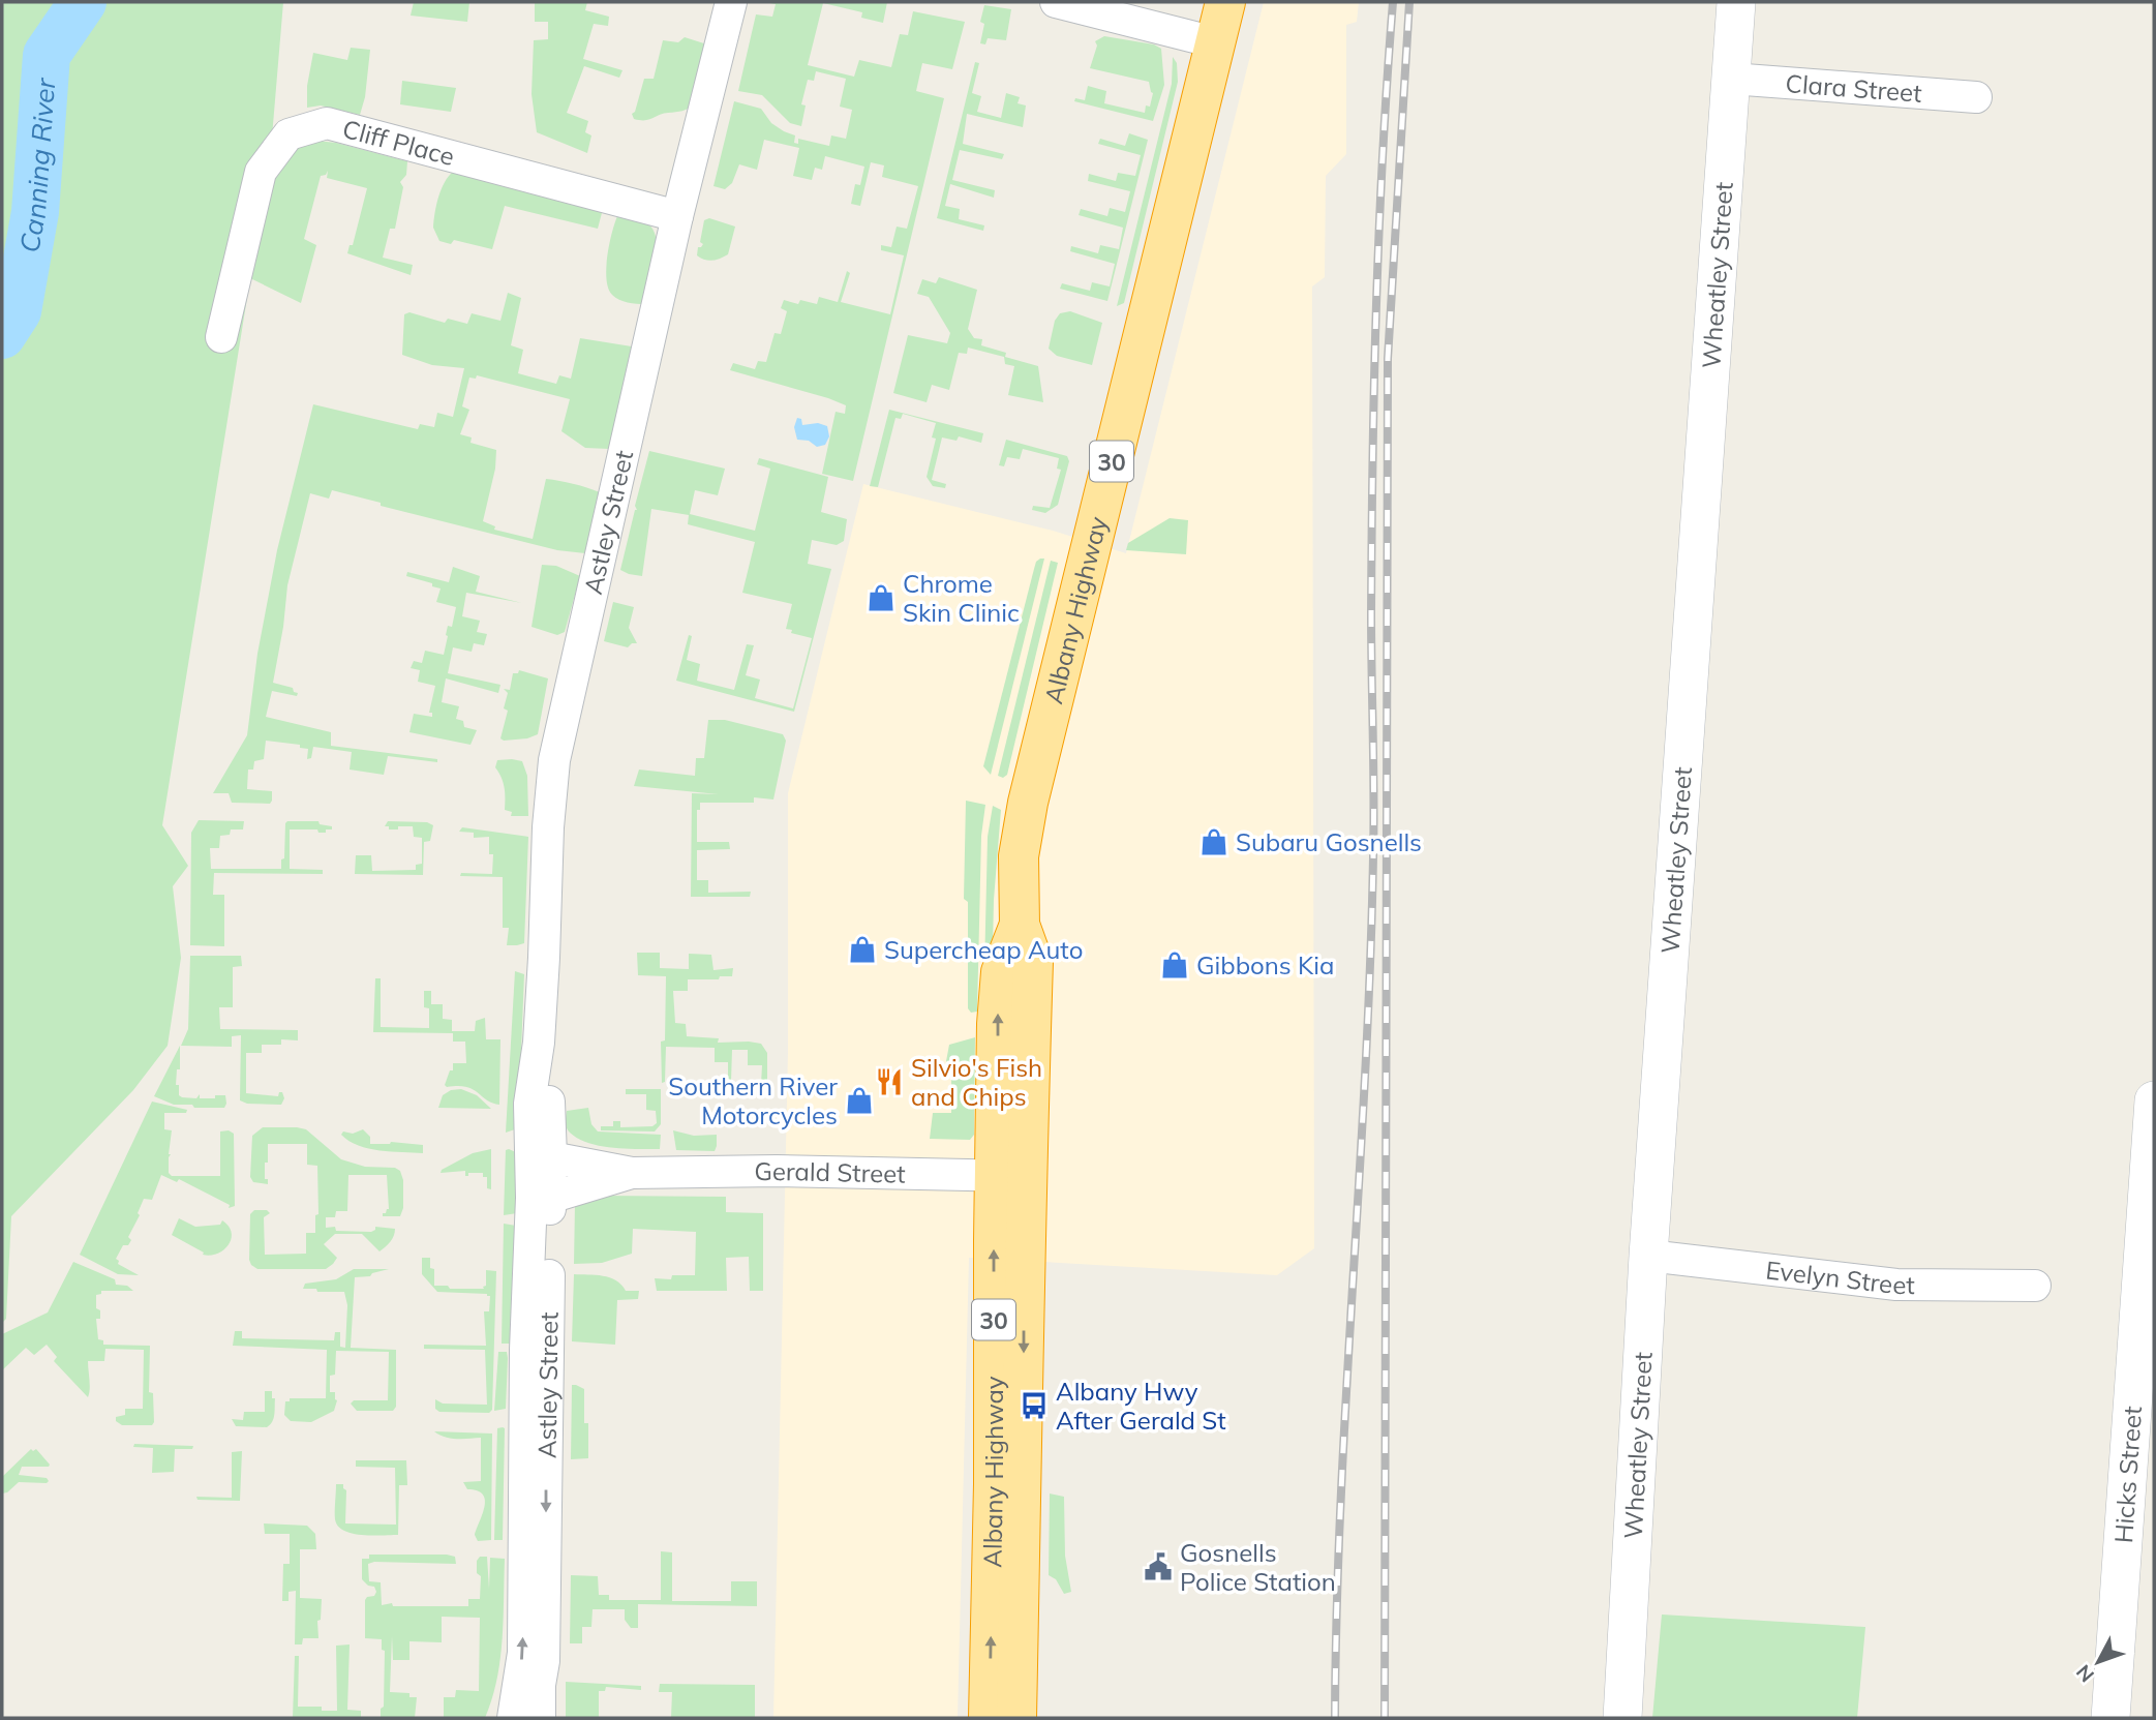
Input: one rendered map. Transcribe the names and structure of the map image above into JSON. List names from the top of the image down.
{
  "streets": {
    "highway": ["30", "Albany Highway"],
    "street": [
      "Clara Street",
      "Cliff Place",
      "Wheatley Street",
      "Astley Street",
      "Gerald Street",
      "Evelyn Street",
      "Hicks Street"
    ]
  },
  "crossings": [
    ["Clara Street", "Wheatley Street"],
    ["Cliff Place", "Astley Street"],
    ["Wheatley Street", "Evelyn Street"],
    ["Astley Street", "Gerald Street"],
    ["Albany Highway", "Gerald Street"]
  ],
  "water": ["Canning River"],
  "places": {
    "shop": [
      "Chrome Skin Clinic",
      "Subaru Gosnells",
      "Supercheap Auto",
      "Gibbons Kia",
      "Southern River Motorcycles"
    ],
    "restaurant": ["Silvio's Fish and Chips"],
    "bus stop": ["Albany Hwy After Gerald St"],
    "public building": ["Gosnells Police Station"]
  },
  "north": "bottom left"
}
